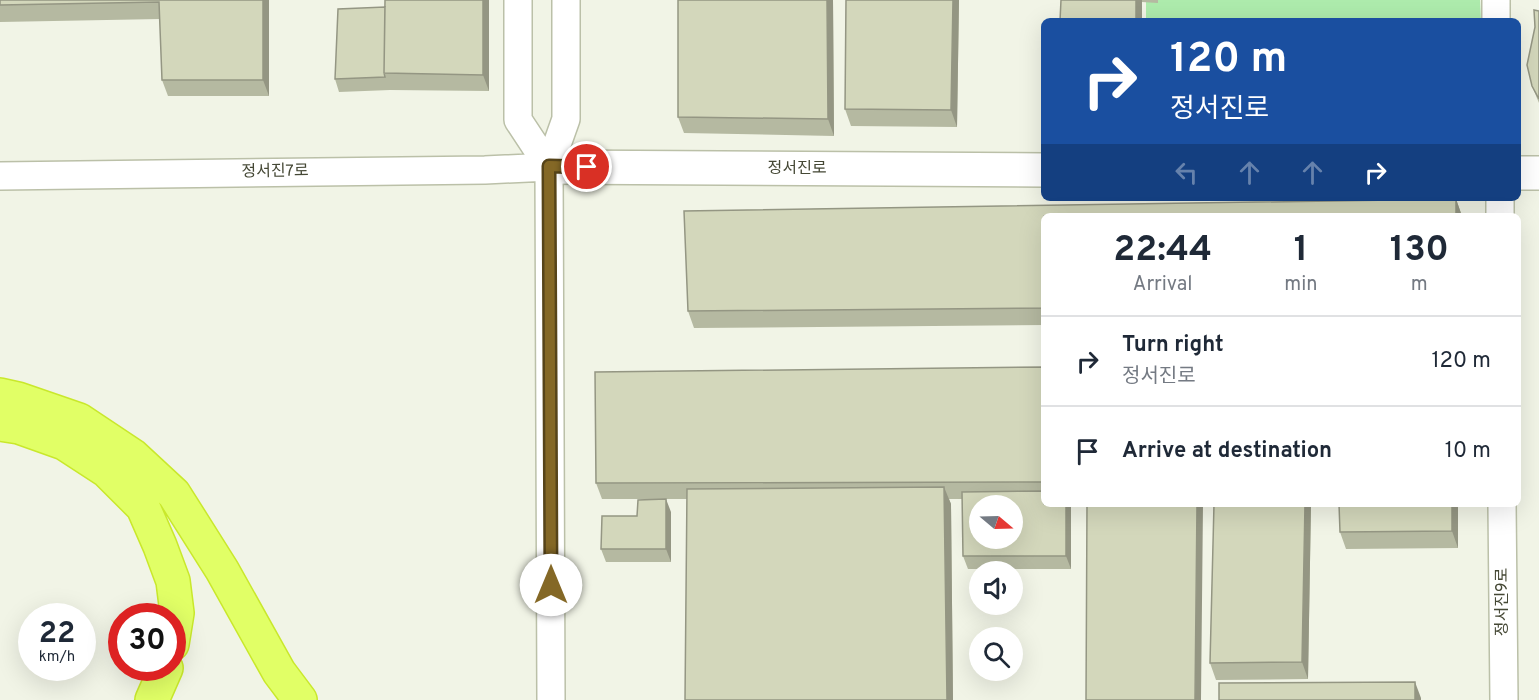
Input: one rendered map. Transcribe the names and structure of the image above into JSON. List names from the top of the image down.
{
  "streets": {
    "street": ["정서진로", "정서진7로", "정서진9로"]
  },
  "crossings": [
    ["정서진로", "정서진7로"]
  ],
  "north": "right",
  "page": {
    "turn": ["120 m", "정서진로"],
    "eta": [
      "22:44",
      "Arrival",
      "1",
      "min",
      "130",
      "m"
    ],
    "list": [
      {
        "name": "Turn right",
        "note": "정서진로",
        "value": "120 m"
      },
      {
        "name": "Arrive at destination",
        "value": "10 m"
      }
    ],
    "speed": "22 km/h",
    "limit": "30"
  }
}
